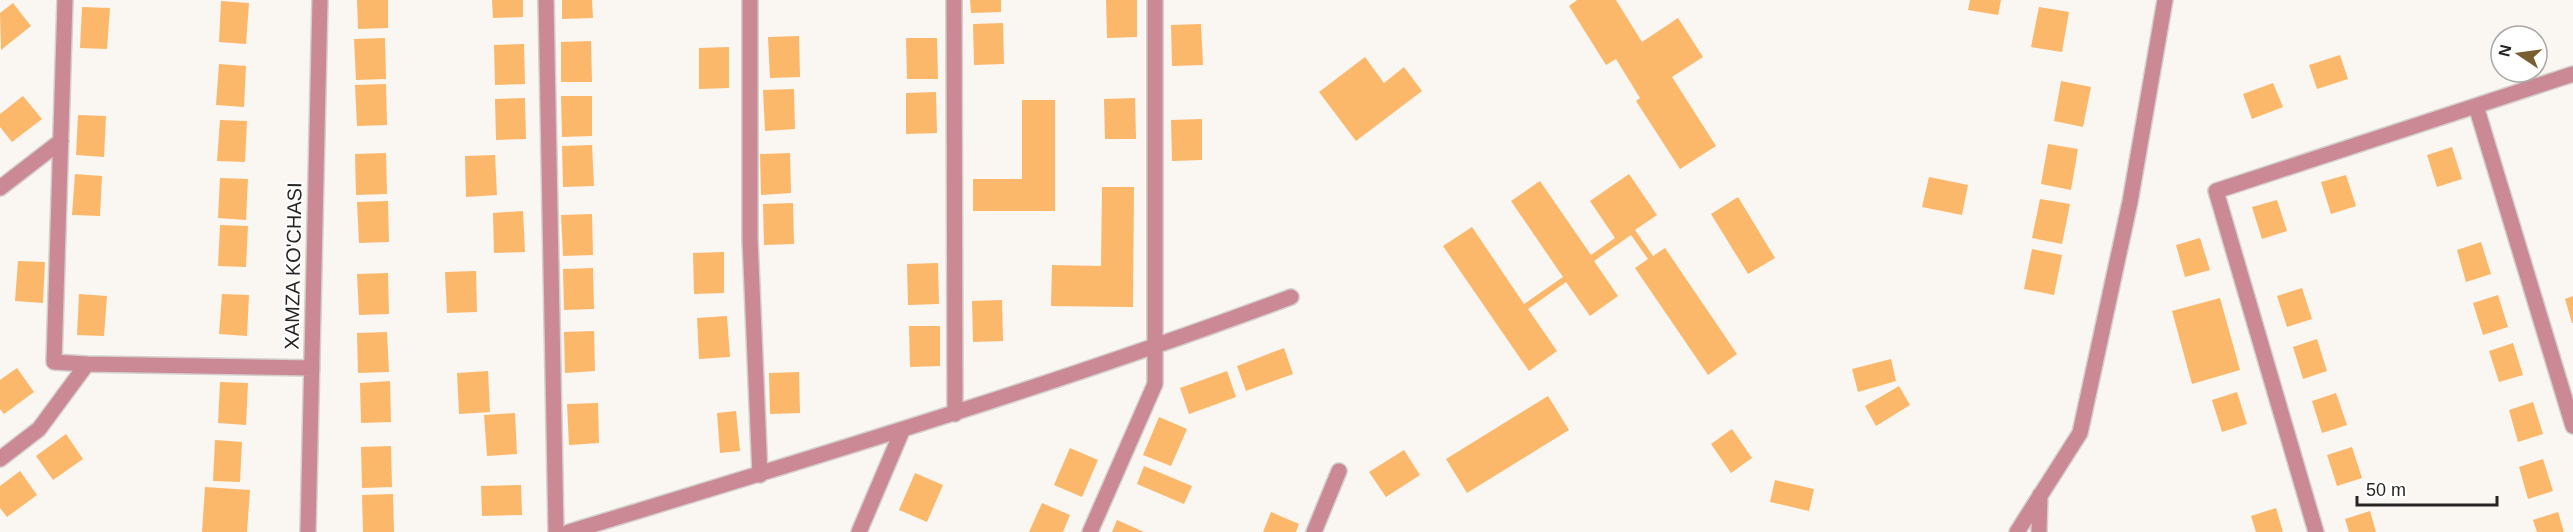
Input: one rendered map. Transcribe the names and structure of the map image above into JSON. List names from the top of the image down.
{
  "streets": {
    "street": ["XAMZA KO'CHASI"]
  },
  "scale_bar": "50 m",
  "north": "left"
}
